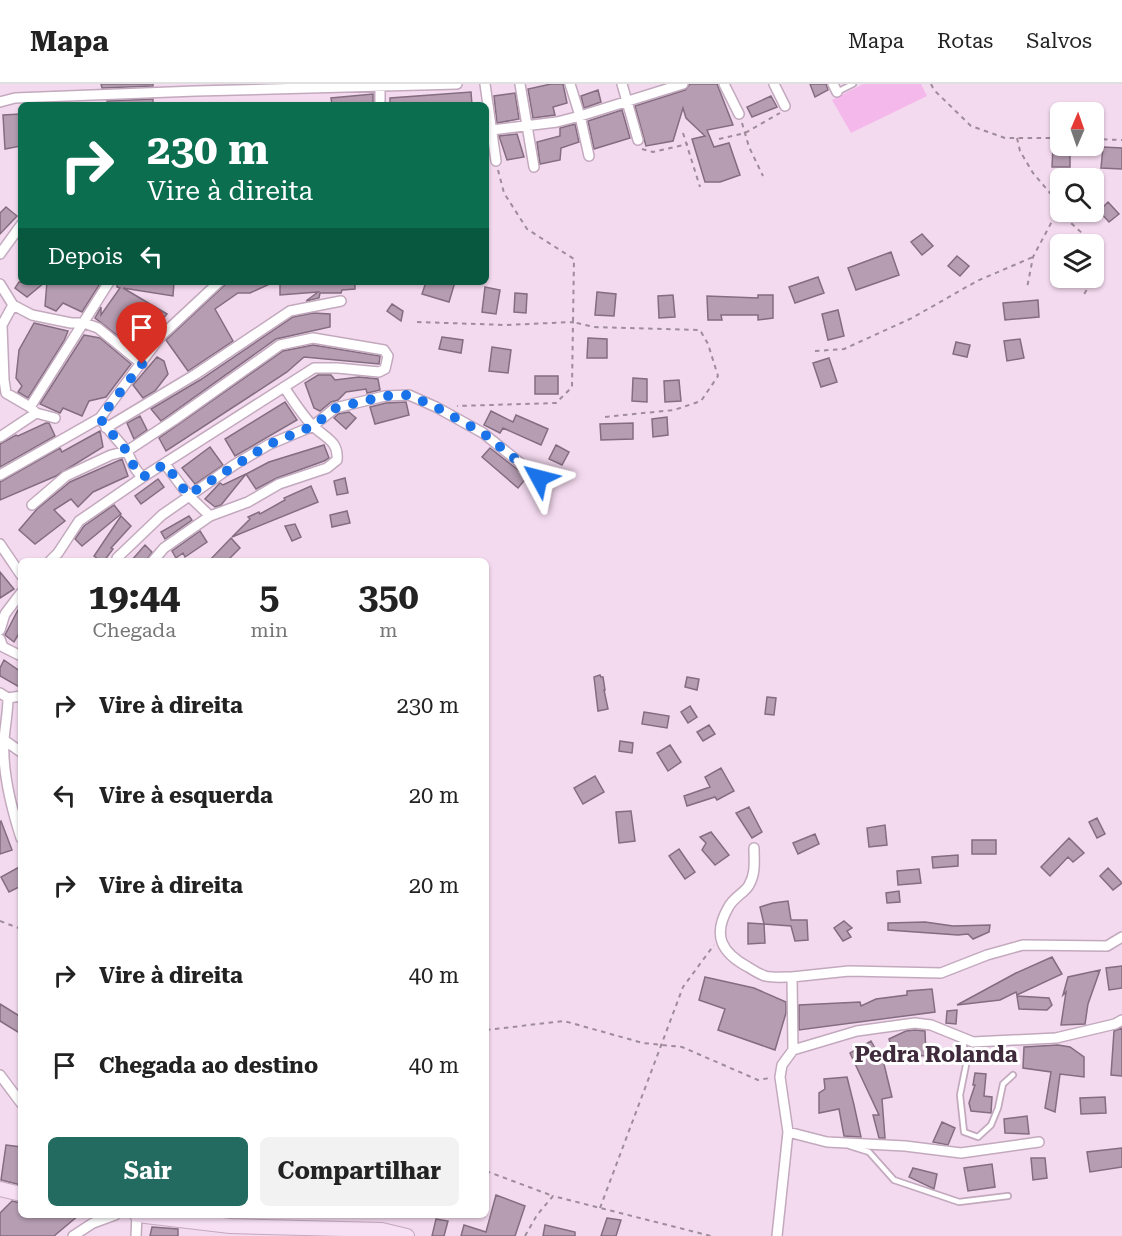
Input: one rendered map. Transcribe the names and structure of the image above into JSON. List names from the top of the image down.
{
  "districts": ["Pedra Rolanda"],
  "north": "top",
  "page": {
    "header": "Mapa",
    "nav": ["Mapa", "Rotas", "Salvos"],
    "turn": ["230 m", "Vire à direita"],
    "then": "Depois",
    "eta": [
      "19:44",
      "Chegada",
      "5",
      "min",
      "350",
      "m"
    ],
    "list": [
      {
        "name": "Vire à direita",
        "value": "230 m"
      },
      {
        "name": "Vire à esquerda",
        "value": "20 m"
      },
      {
        "name": "Vire à direita",
        "value": "20 m"
      },
      {
        "name": "Vire à direita",
        "value": "40 m"
      },
      {
        "name": "Chegada ao destino",
        "value": "40 m"
      }
    ],
    "buttons": ["Sair", "Compartilhar"]
  }
}
